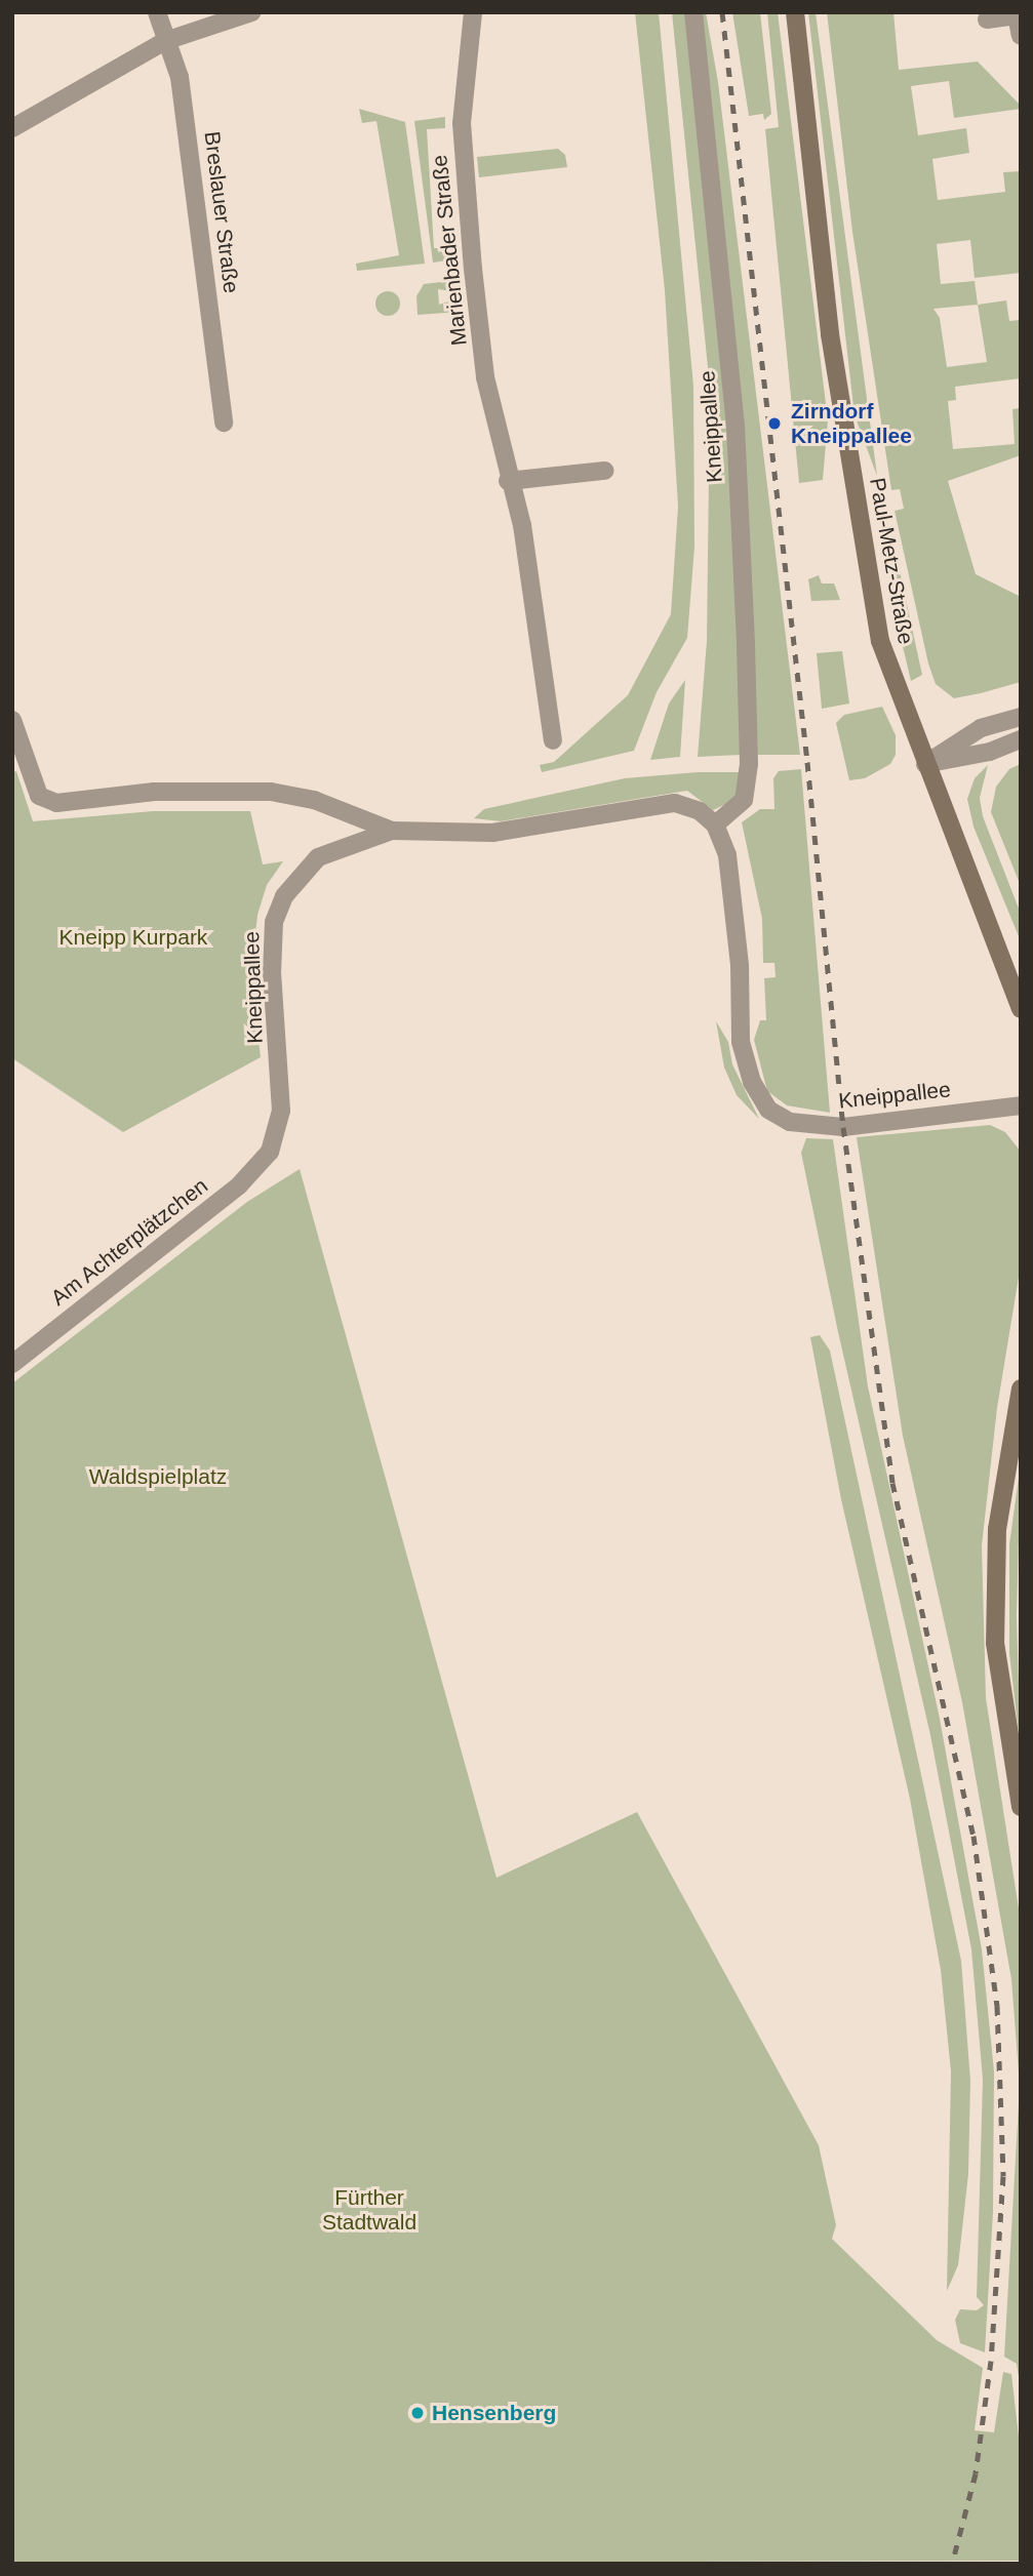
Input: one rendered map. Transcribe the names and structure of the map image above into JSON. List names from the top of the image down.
{
  "streets": {
    "street": [
      "Breslauer Straße",
      "Marienbader Straße",
      "Kneippallee",
      "Paul-Metz-Straße",
      "Am Achterplätzchen"
    ]
  },
  "crossings": [
    ["Kneippallee", "Am Achterplätzchen"]
  ],
  "parks": ["Kneipp Kurpark", "Waldspielplatz", "Fürther Stadtwald"],
  "places": ["Zirndorf Kneippallee", "Hensenberg"]
}
